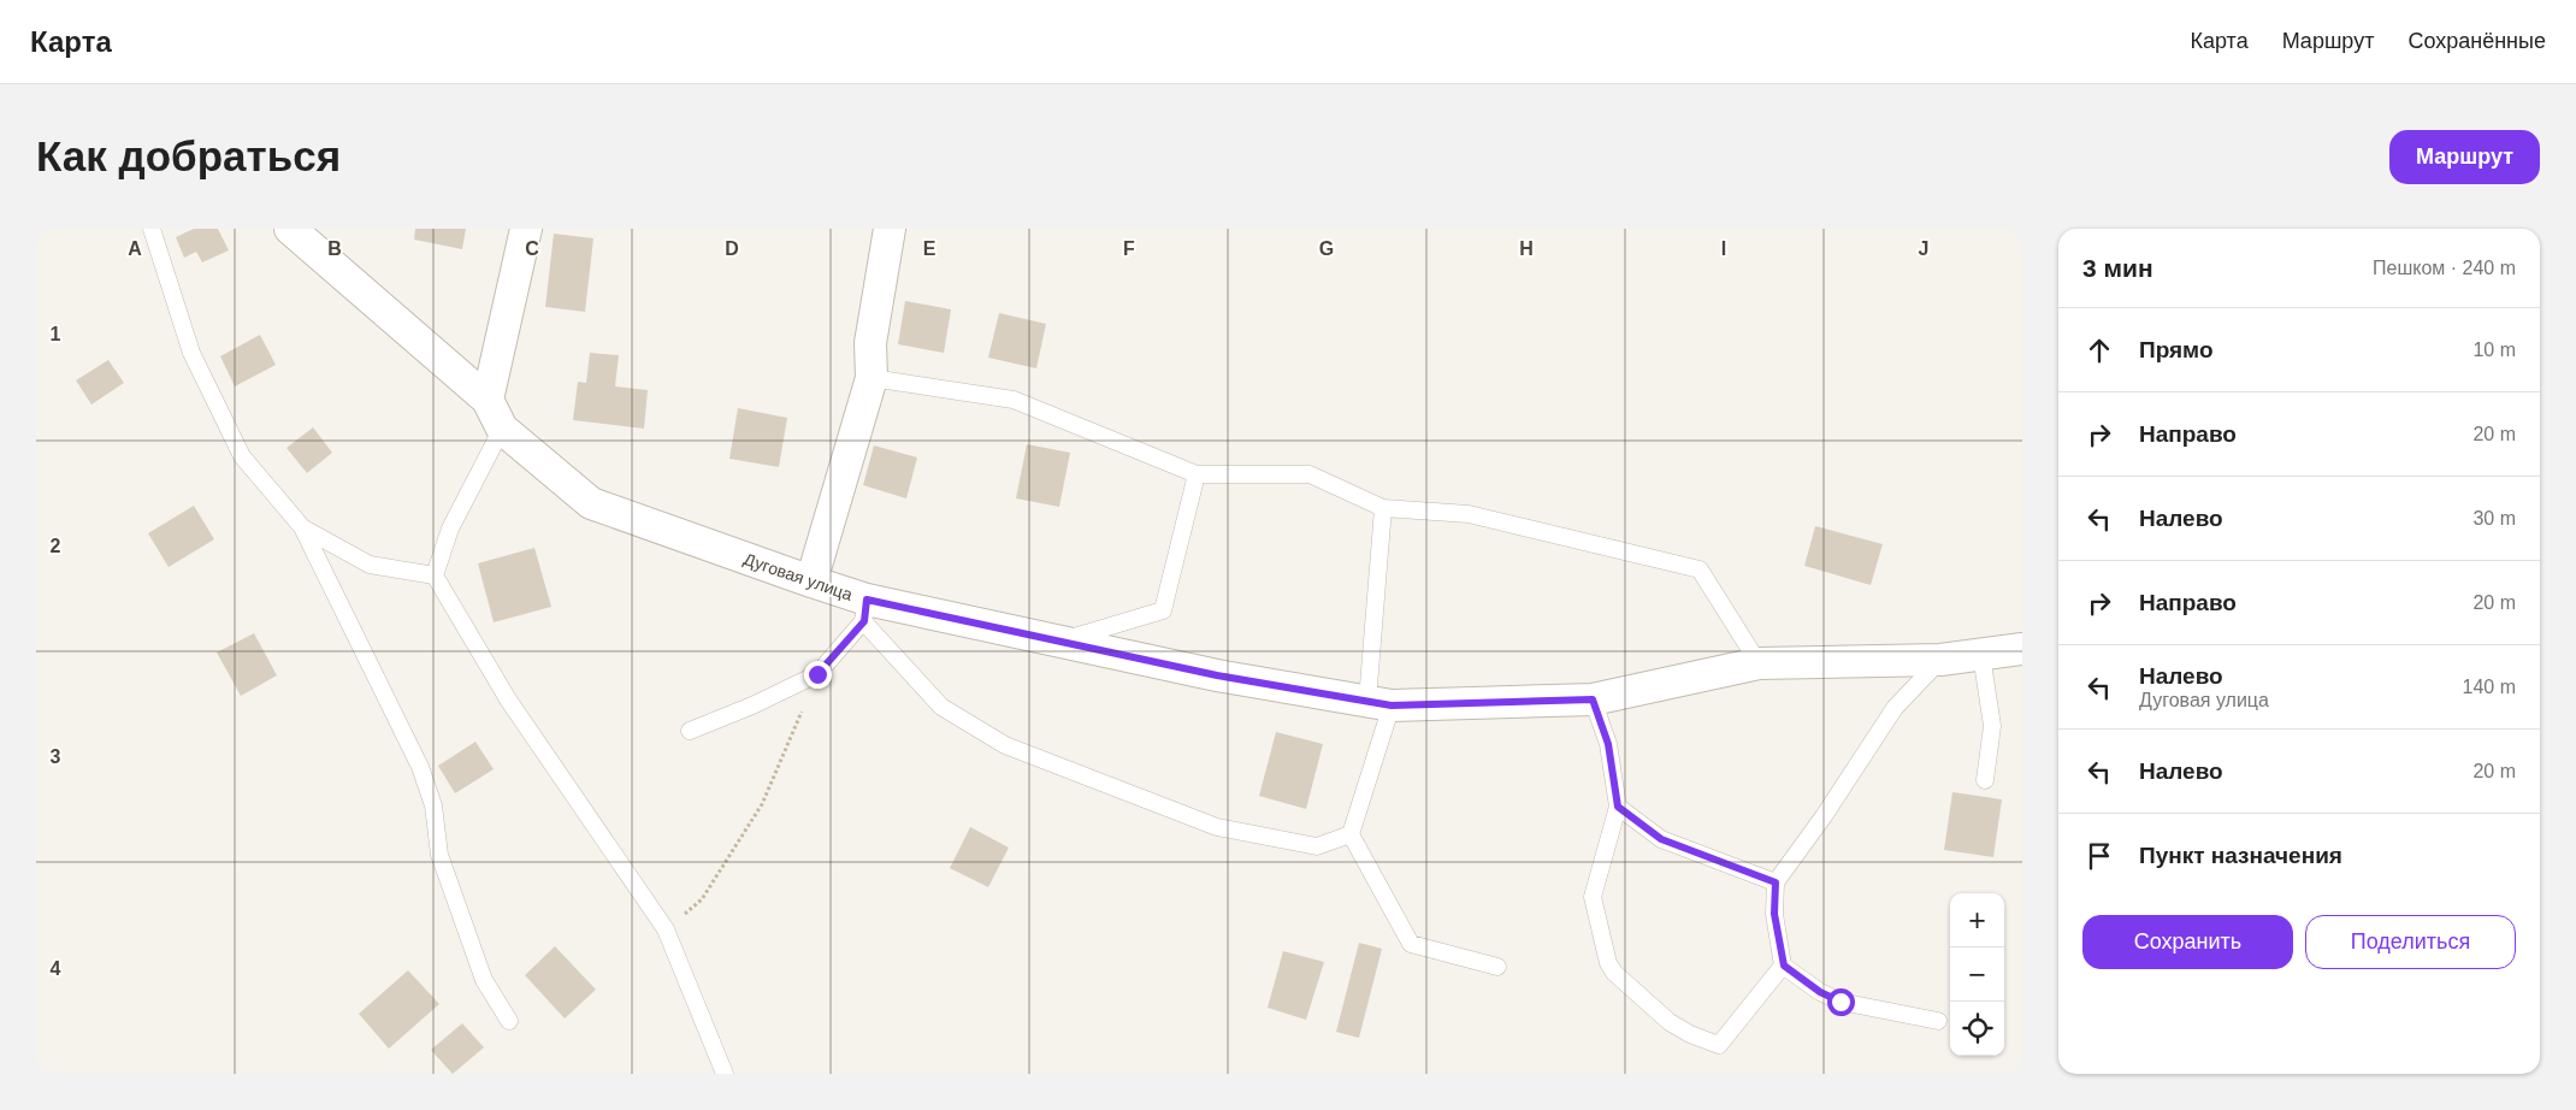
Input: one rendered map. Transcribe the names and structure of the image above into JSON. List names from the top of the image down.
{
  "streets": {
    "street": ["Дуговая улица"]
  },
  "page": {
    "header": "Карта",
    "nav": ["Карта", "Маршрут", "Сохранённые"],
    "buttons": [
      "Маршрут",
      ["Сохранить", "Поделиться"]
    ],
    "title": "Как добраться",
    "heading": ["3 мин", "Пешком · 240 m"],
    "list": [
      ["Прямо", "10 m"],
      ["Направо", "20 m"],
      ["Налево", "30 m"],
      ["Направо", "20 m"],
      ["Налево", "Дуговая улица", "140 m"],
      ["Налево", "20 m"],
      "Пункт назначения"
    ],
    "map_buttons": ["+", "−"]
  },
  "grid": {
    "columns": [
      "A",
      "B",
      "C",
      "D",
      "E",
      "F",
      "G",
      "H",
      "I",
      "J"
    ],
    "rows": [
      "1",
      "2",
      "3",
      "4"
    ]
  }
}
